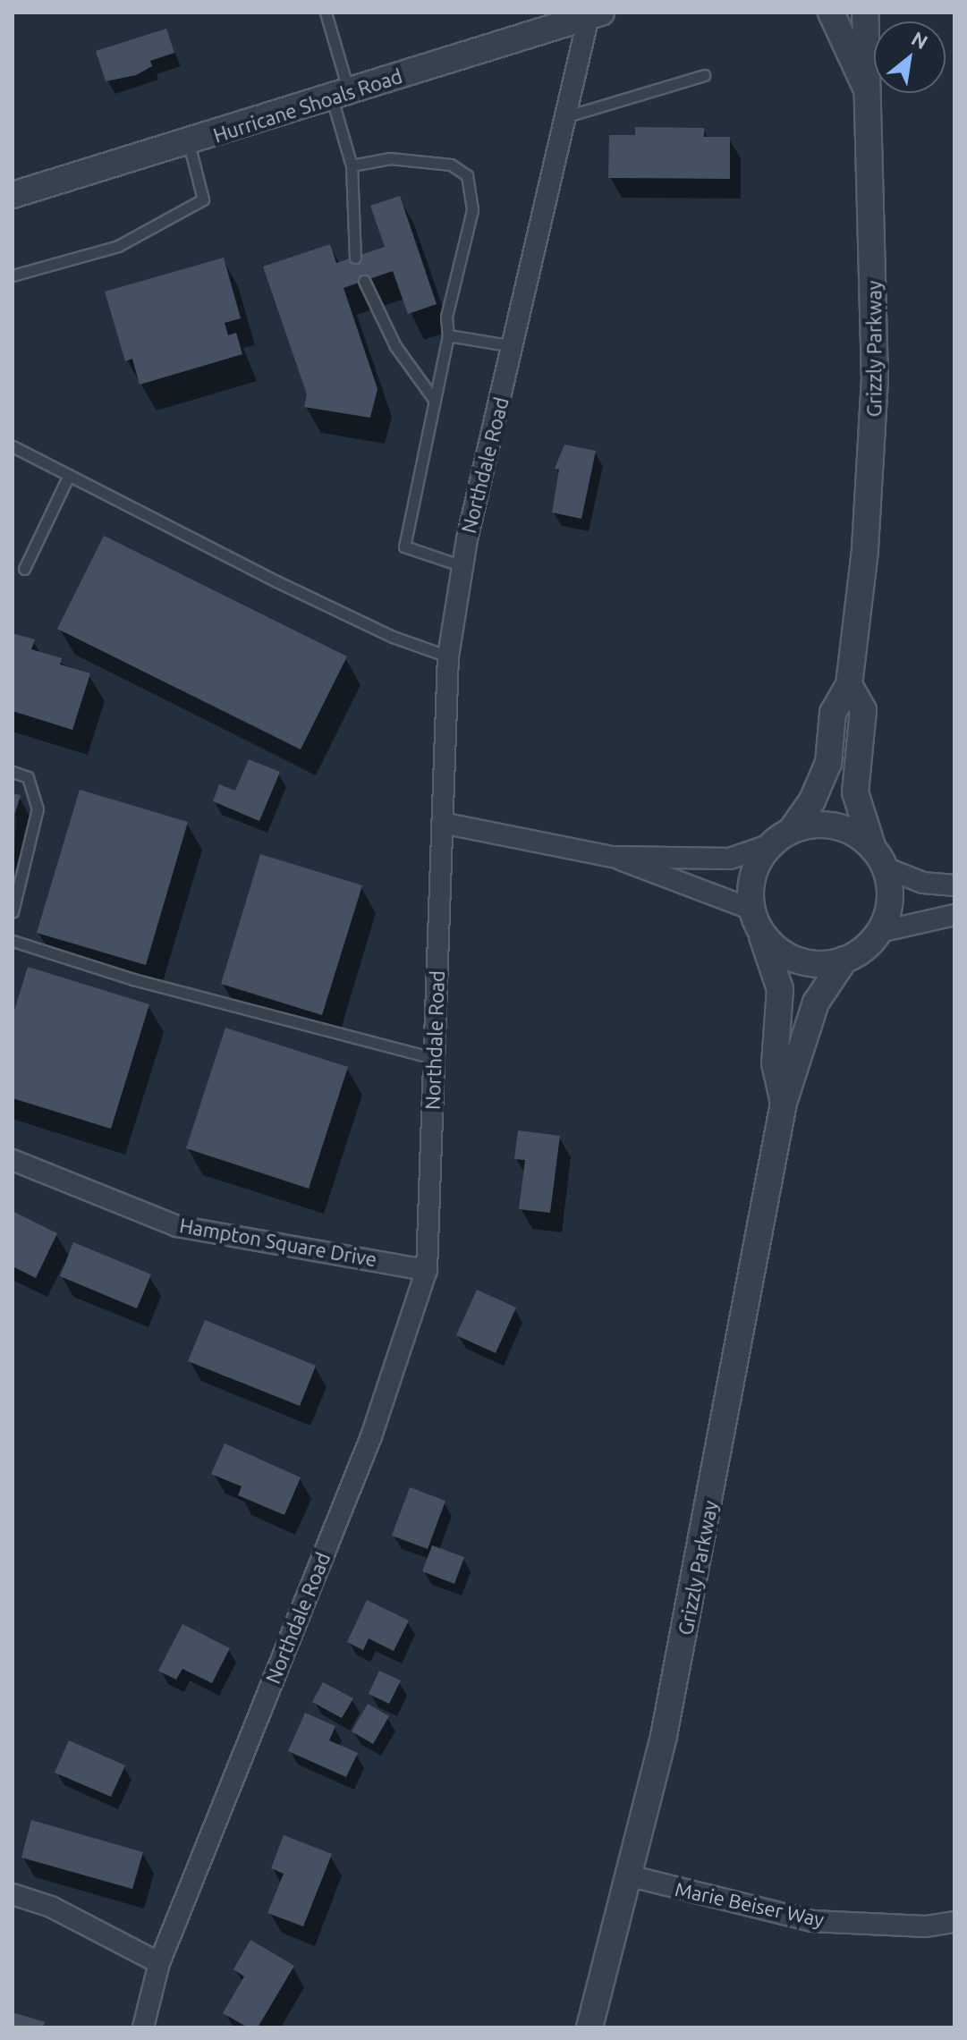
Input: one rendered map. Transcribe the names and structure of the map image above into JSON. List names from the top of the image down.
{
  "streets": {
    "street": [
      "Hurricane Shoals Road",
      "Grizzly Parkway",
      "Northdale Road",
      "Hampton Square Drive",
      "Marie Beiser Way"
    ]
  },
  "crossings": [
    ["Hurricane Shoals Road", "Northdale Road"],
    ["Grizzly Parkway", "Marie Beiser Way"],
    ["Northdale Road", "Hampton Square Drive"]
  ],
  "north": "top right"
}
